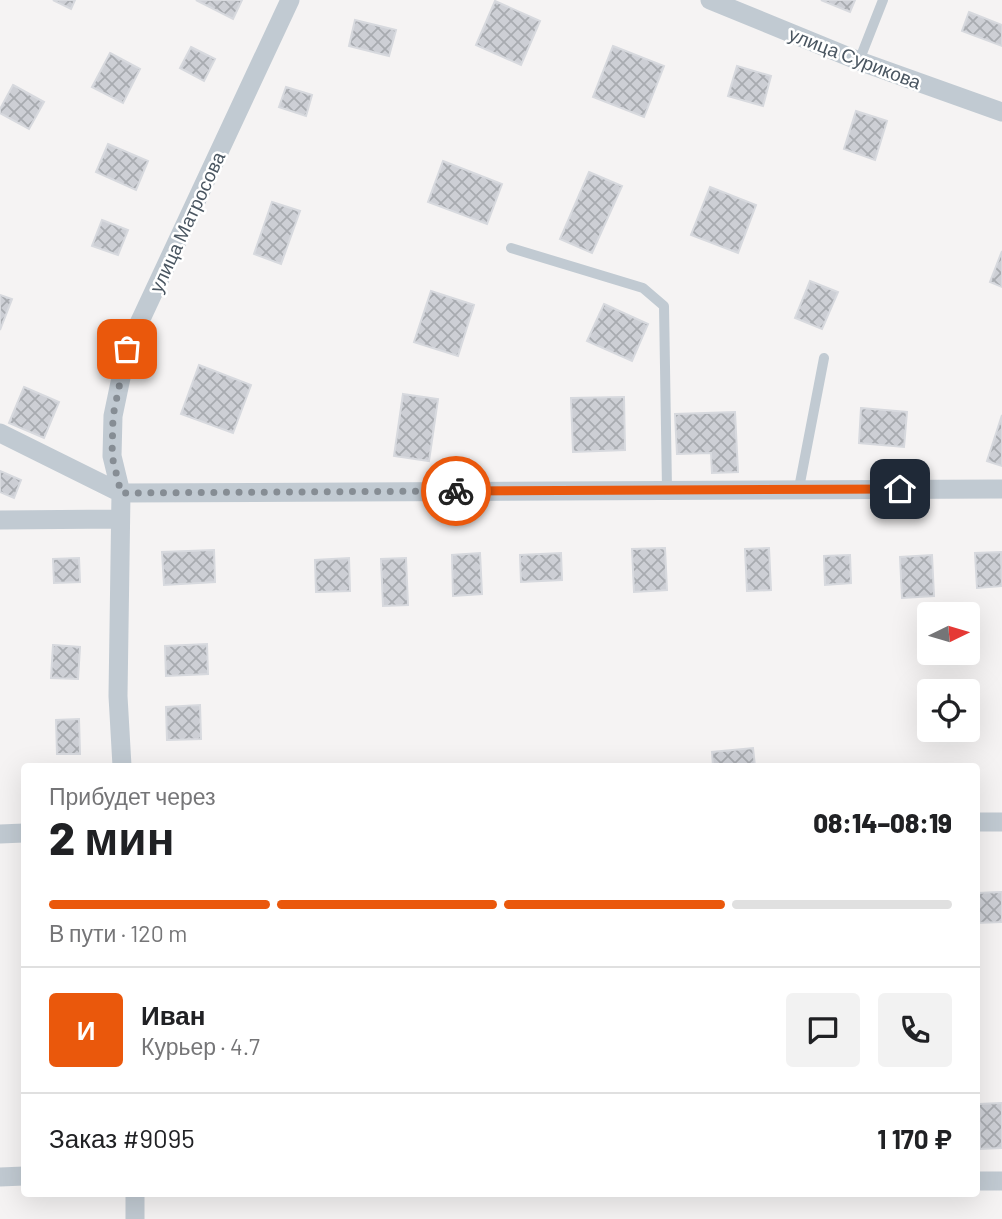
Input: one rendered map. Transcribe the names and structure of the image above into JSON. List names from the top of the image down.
{
  "streets": {
    "street": ["улица Сурикова", "улица Матросова"]
  },
  "north": "right",
  "page": {
    "heading": ["2 мин", "Прибудет через", "08:14–08:19"],
    "panel": [
      "Иван",
      "Курьер · 4.7",
      "Заказ #9095",
      "1 170 ₽"
    ],
    "bar": "В пути · 120 m",
    "round": "И"
  }
}
